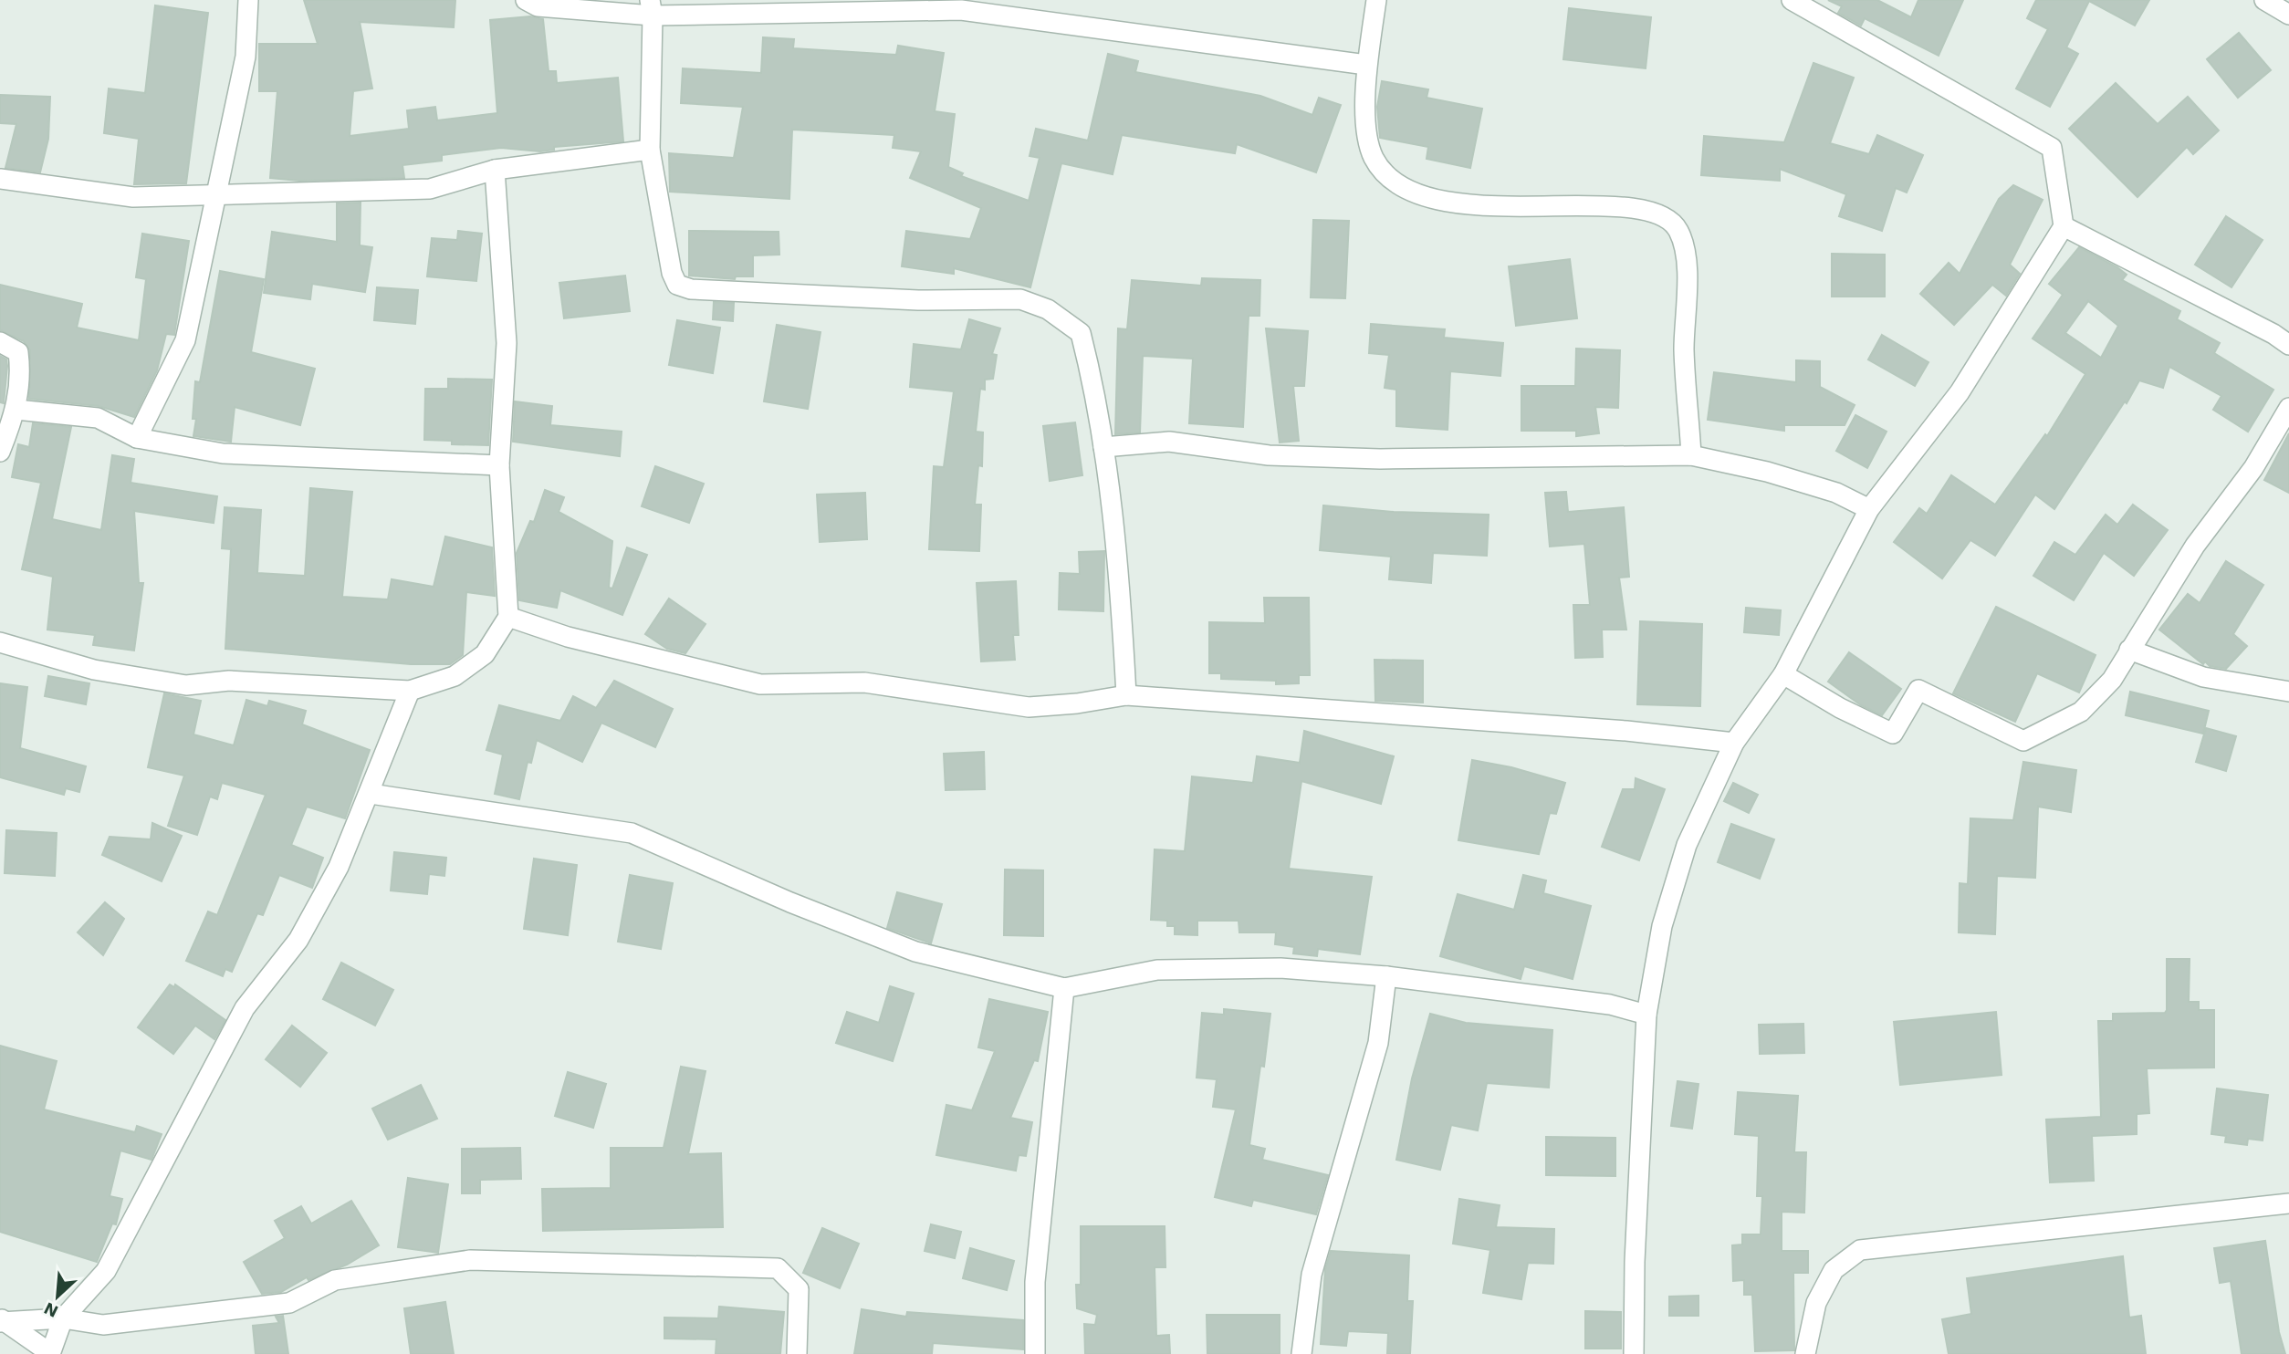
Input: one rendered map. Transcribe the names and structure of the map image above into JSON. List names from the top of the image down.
{
  "north": "bottom left"
}
